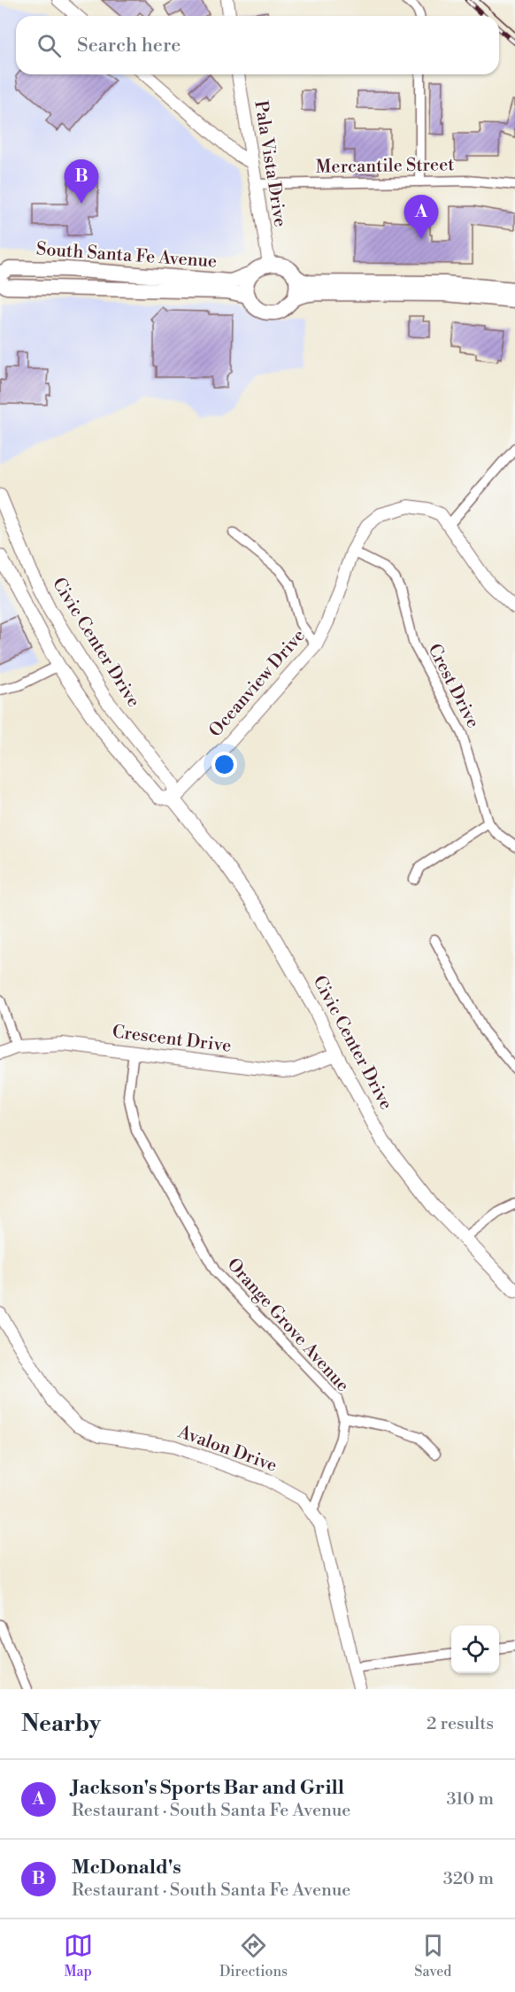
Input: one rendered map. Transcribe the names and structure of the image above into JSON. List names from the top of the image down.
{
  "streets": {
    "main road": ["South Santa Fe Avenue", "Civic Center Drive"],
    "street": [
      "Pala Vista Drive",
      "Mercantile Street",
      "Oceanview Drive",
      "Crest Drive",
      "Crescent Drive",
      "Orange Grove Avenue",
      "Avalon Drive"
    ]
  },
  "crossings": [
    ["Pala Vista Drive", "Mercantile Street"],
    ["Pala Vista Drive", "South Santa Fe Avenue"],
    ["Civic Center Drive", "Oceanview Drive"],
    ["Civic Center Drive", "Crescent Drive"],
    ["Oceanview Drive", "Crest Drive"],
    ["Crescent Drive", "Orange Grove Avenue"]
  ],
  "page": {
    "search": "Search here",
    "pins": ["B", "A"],
    "heading": ["Nearby", "2 results"],
    "list": [
      {
        "mark": "A",
        "name": "Jackson's Sports Bar and Grill",
        "note": "Restaurant · South Santa Fe Avenue",
        "value": "310 m"
      },
      {
        "mark": "B",
        "name": "McDonald's",
        "note": "Restaurant · South Santa Fe Avenue",
        "value": "320 m"
      }
    ],
    "nav": ["Map", "Directions", "Saved"]
  }
}
